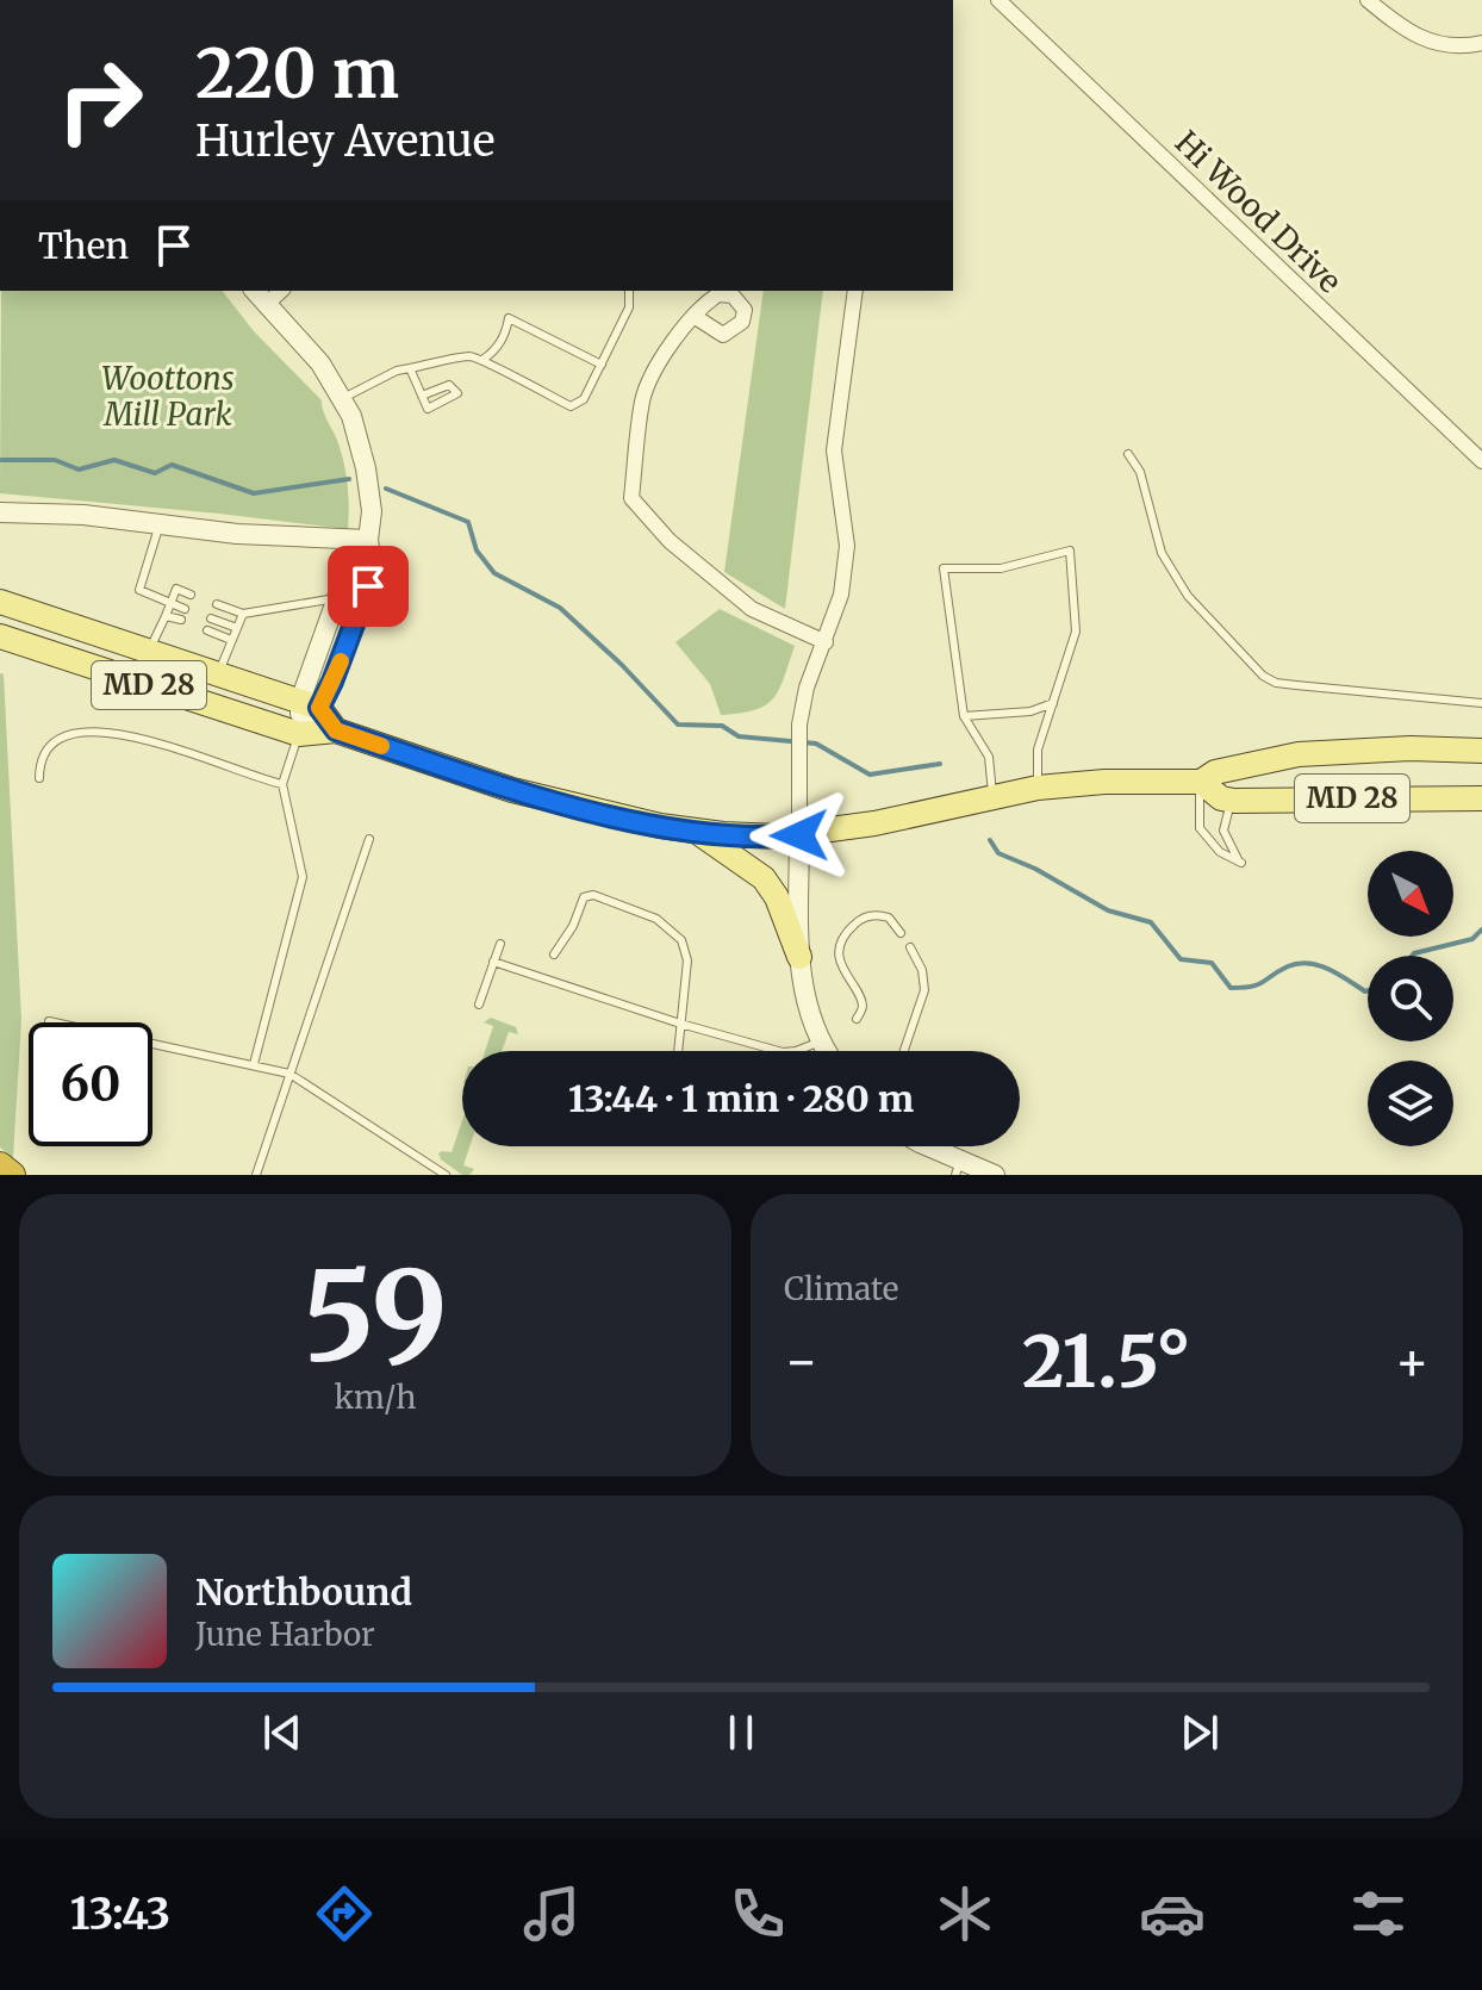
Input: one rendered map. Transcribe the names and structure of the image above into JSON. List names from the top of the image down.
{
  "streets": {
    "main road": ["MD 28"],
    "street": ["Hi Wood Drive"]
  },
  "parks": ["Woottons Mill Park"],
  "north": "bottom right",
  "page": {
    "turn": ["220 m", "Hurley Avenue"],
    "then": "Then",
    "limit": "60",
    "trip": "13:44 · 1 min · 280 m",
    "tile": [
      ["59", "km/h"],
      "Climate"
    ],
    "heat": ["−", "21.5°", "+"],
    "song": ["Northbound", "June Harbor"],
    "tabs": "13:43"
  }
}
